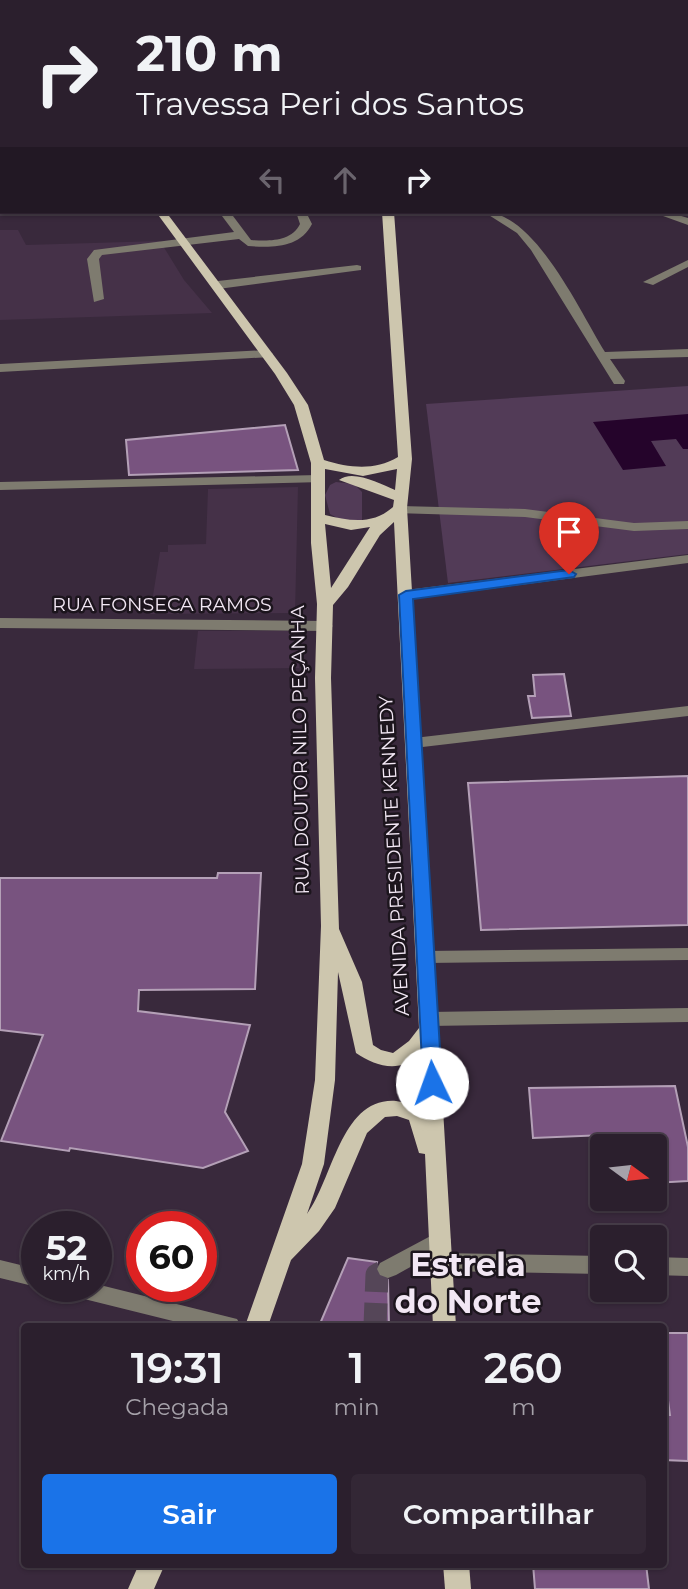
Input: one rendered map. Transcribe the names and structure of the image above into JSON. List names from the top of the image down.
{
  "streets": {
    "main road": ["RUA DOUTOR NILO PEÇANHA", "AVENIDA PRESIDENTE KENNEDY"],
    "street": ["RUA FONSECA RAMOS"]
  },
  "crossings": [
    ["RUA FONSECA RAMOS", "RUA DOUTOR NILO PEÇANHA"]
  ],
  "districts": ["Estrela do Norte"],
  "north": "right",
  "page": {
    "turn": ["210 m", "Travessa Peri dos Santos"],
    "speed": "52 km/h",
    "limit": "60",
    "eta": [
      "19:31",
      "Chegada",
      "1",
      "min",
      "260",
      "m"
    ],
    "buttons": ["Sair", "Compartilhar"]
  }
}
